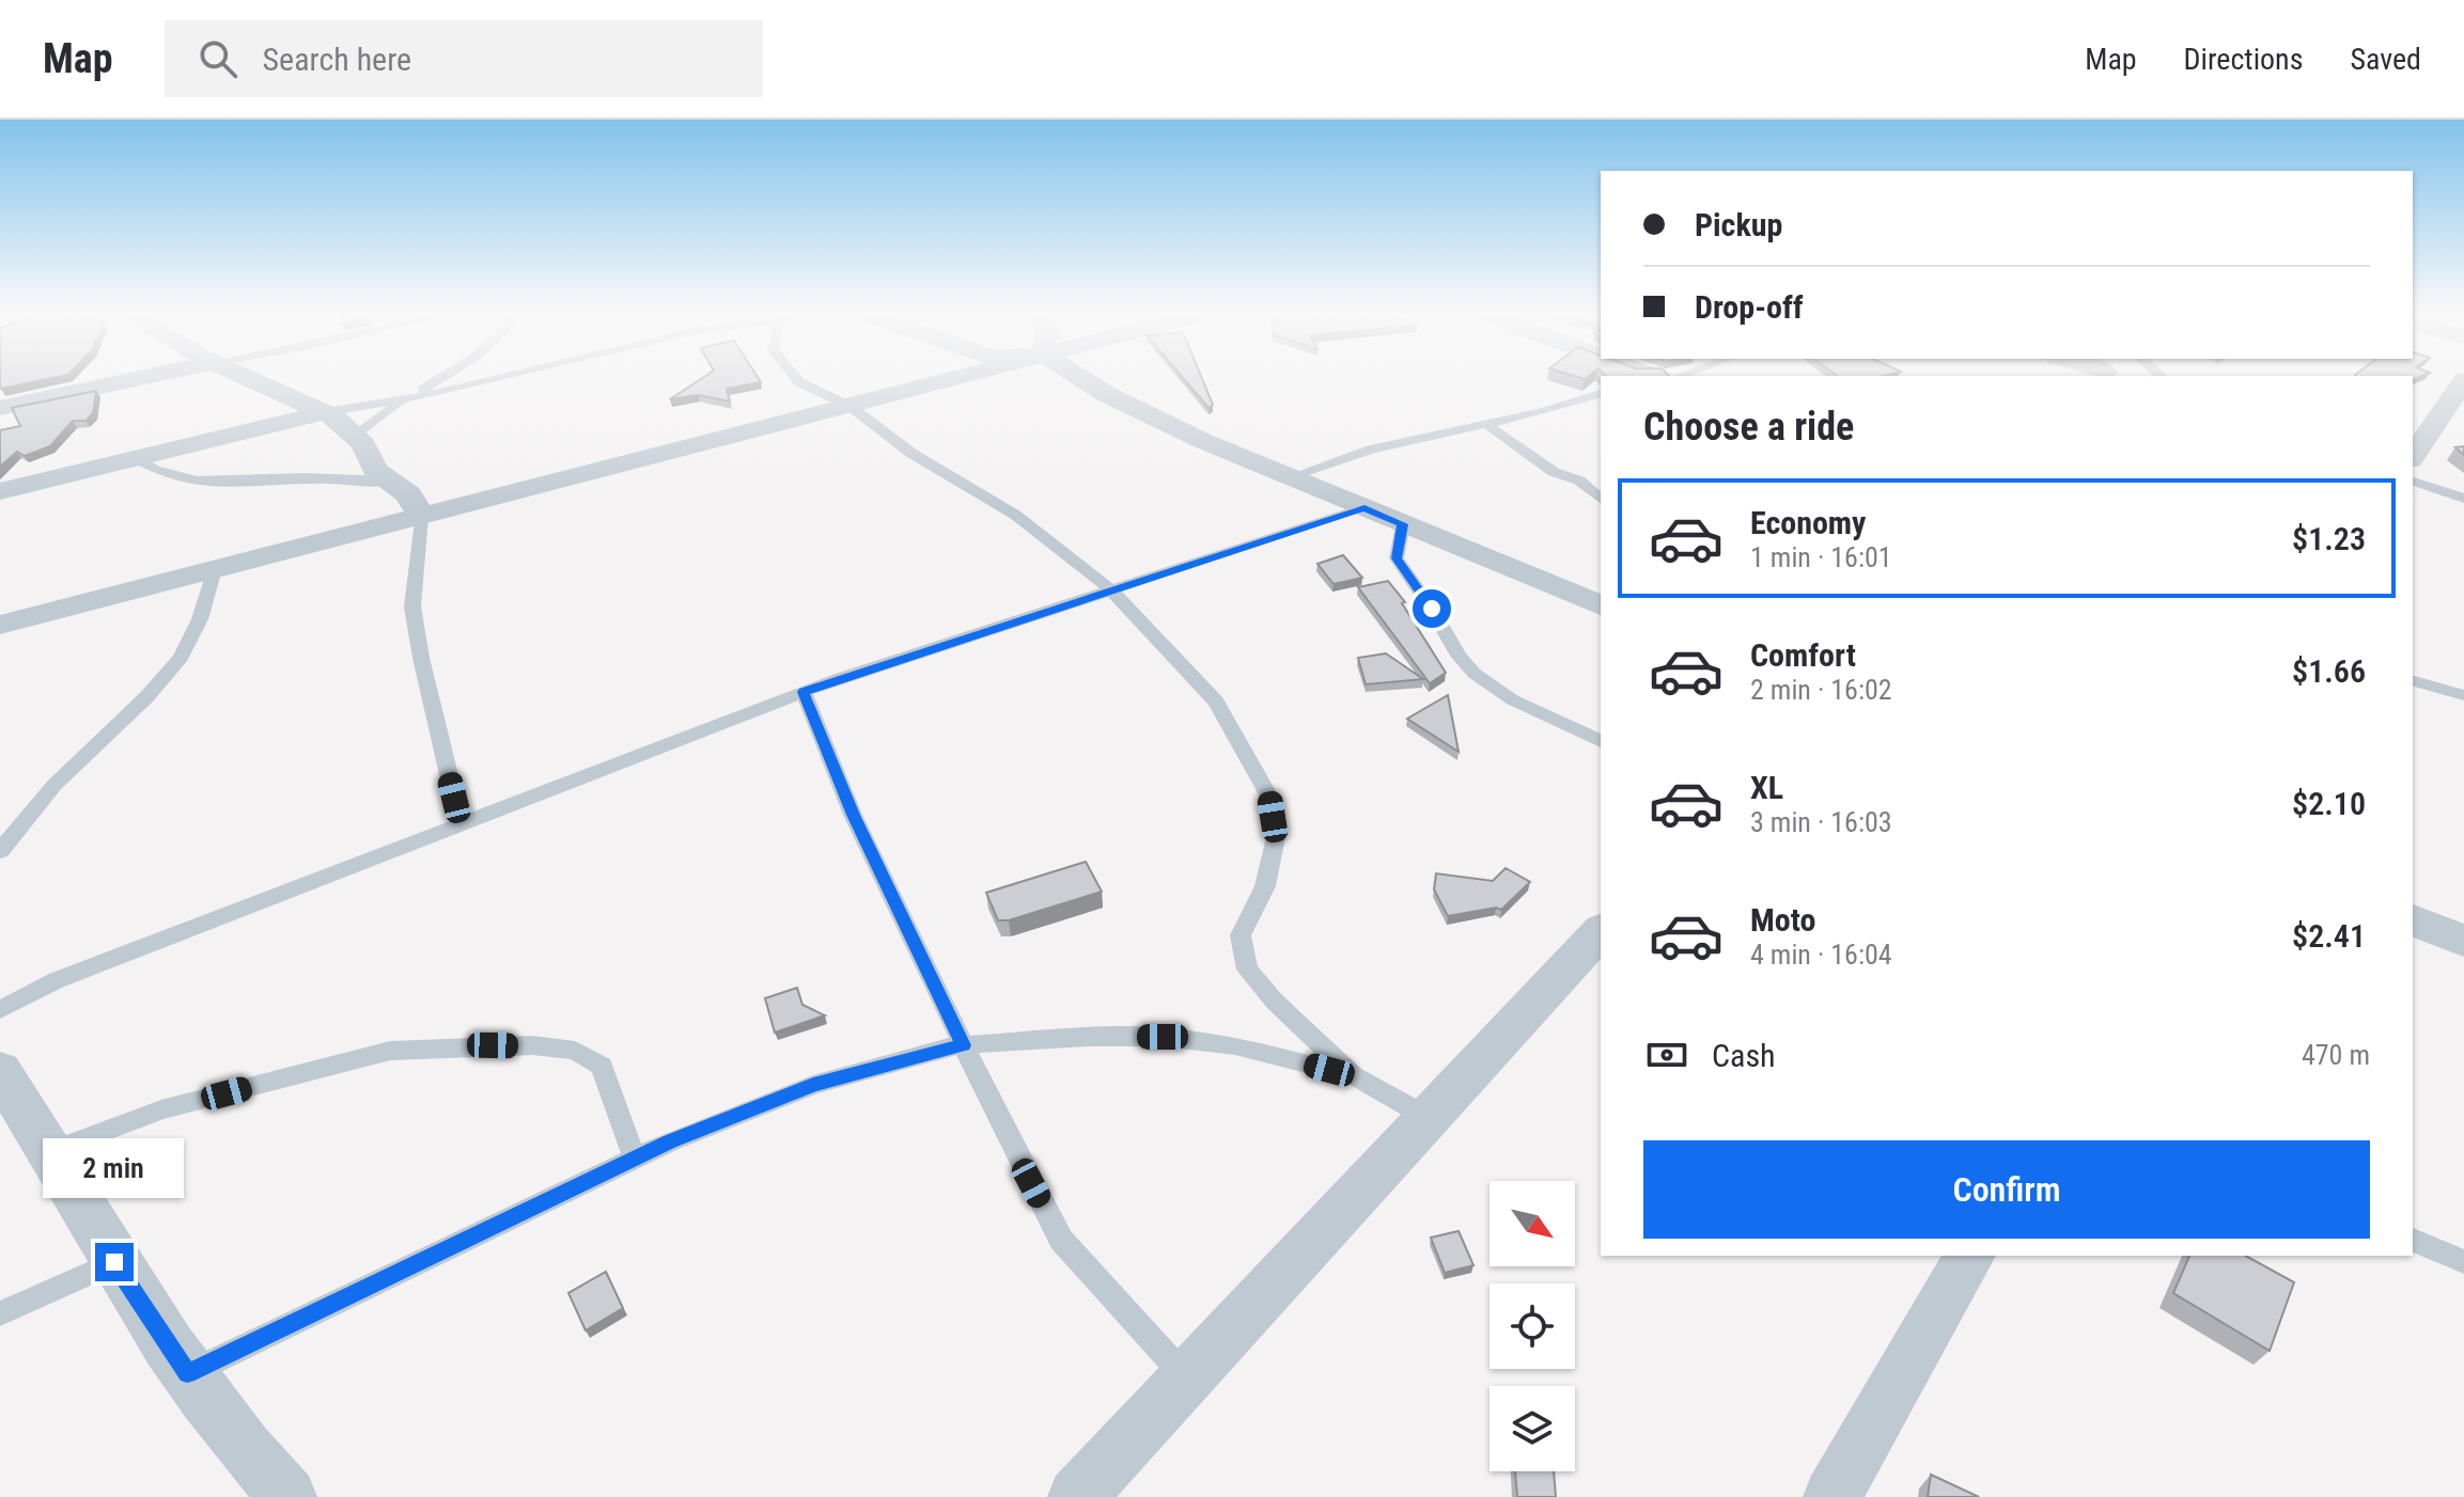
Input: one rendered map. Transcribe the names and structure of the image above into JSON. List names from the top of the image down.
{
  "north": "bottom right",
  "page": {
    "header": "Map",
    "search": "Search here",
    "nav": ["Map", "Directions", "Saved"],
    "banner": ["Pickup", "Drop-off"],
    "heading": "Choose a ride",
    "list": [
      {
        "name": "Economy",
        "note": "1 min · 16:01",
        "value": "$1.23"
      },
      {
        "name": "Comfort",
        "note": "2 min · 16:02",
        "value": "$1.66"
      },
      {
        "name": "XL",
        "note": "3 min · 16:03",
        "value": "$2.10"
      },
      {
        "name": "Moto",
        "note": "4 min · 16:04",
        "value": "$2.41"
      }
    ],
    "pay": ["Cash", "470 m"],
    "buttons": "Confirm",
    "bubble": "2 min"
  }
}
